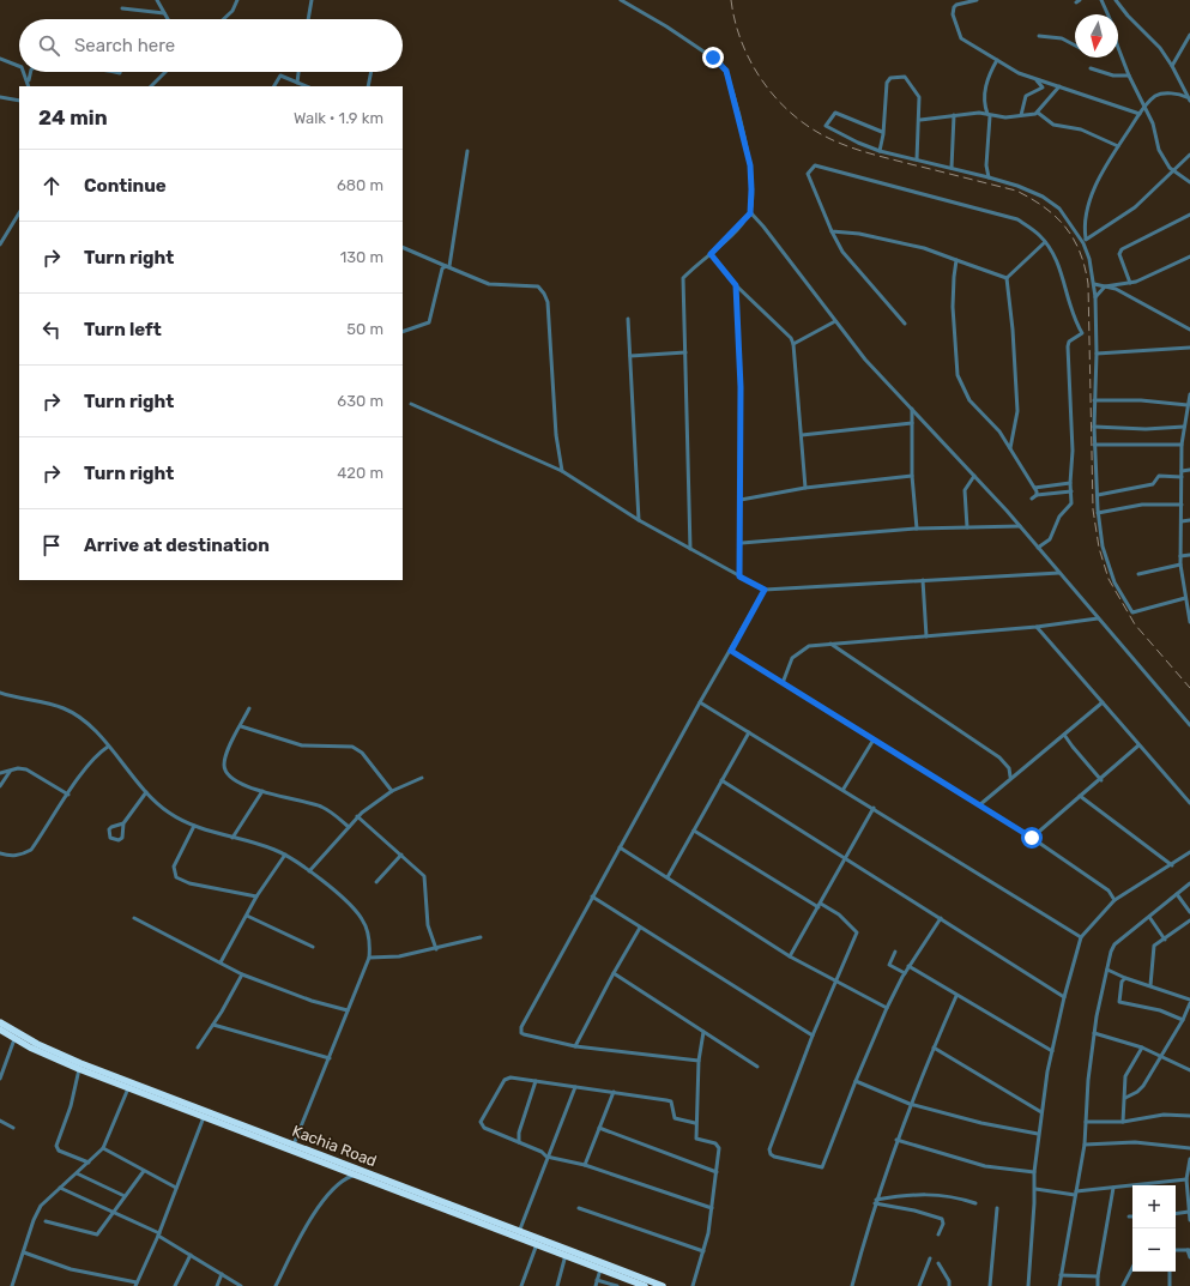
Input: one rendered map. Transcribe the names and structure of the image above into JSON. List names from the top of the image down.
{
  "streets": {
    "highway": ["Kachia Road"]
  },
  "north": "bottom",
  "page": {
    "search": "Search here",
    "heading": ["24 min", "Walk · 1.9 km"],
    "list": [
      ["Continue", "680 m"],
      ["Turn right", "130 m"],
      ["Turn left", "50 m"],
      ["Turn right", "630 m"],
      ["Turn right", "420 m"],
      "Arrive at destination"
    ],
    "map_buttons": ["+", "−"]
  }
}
